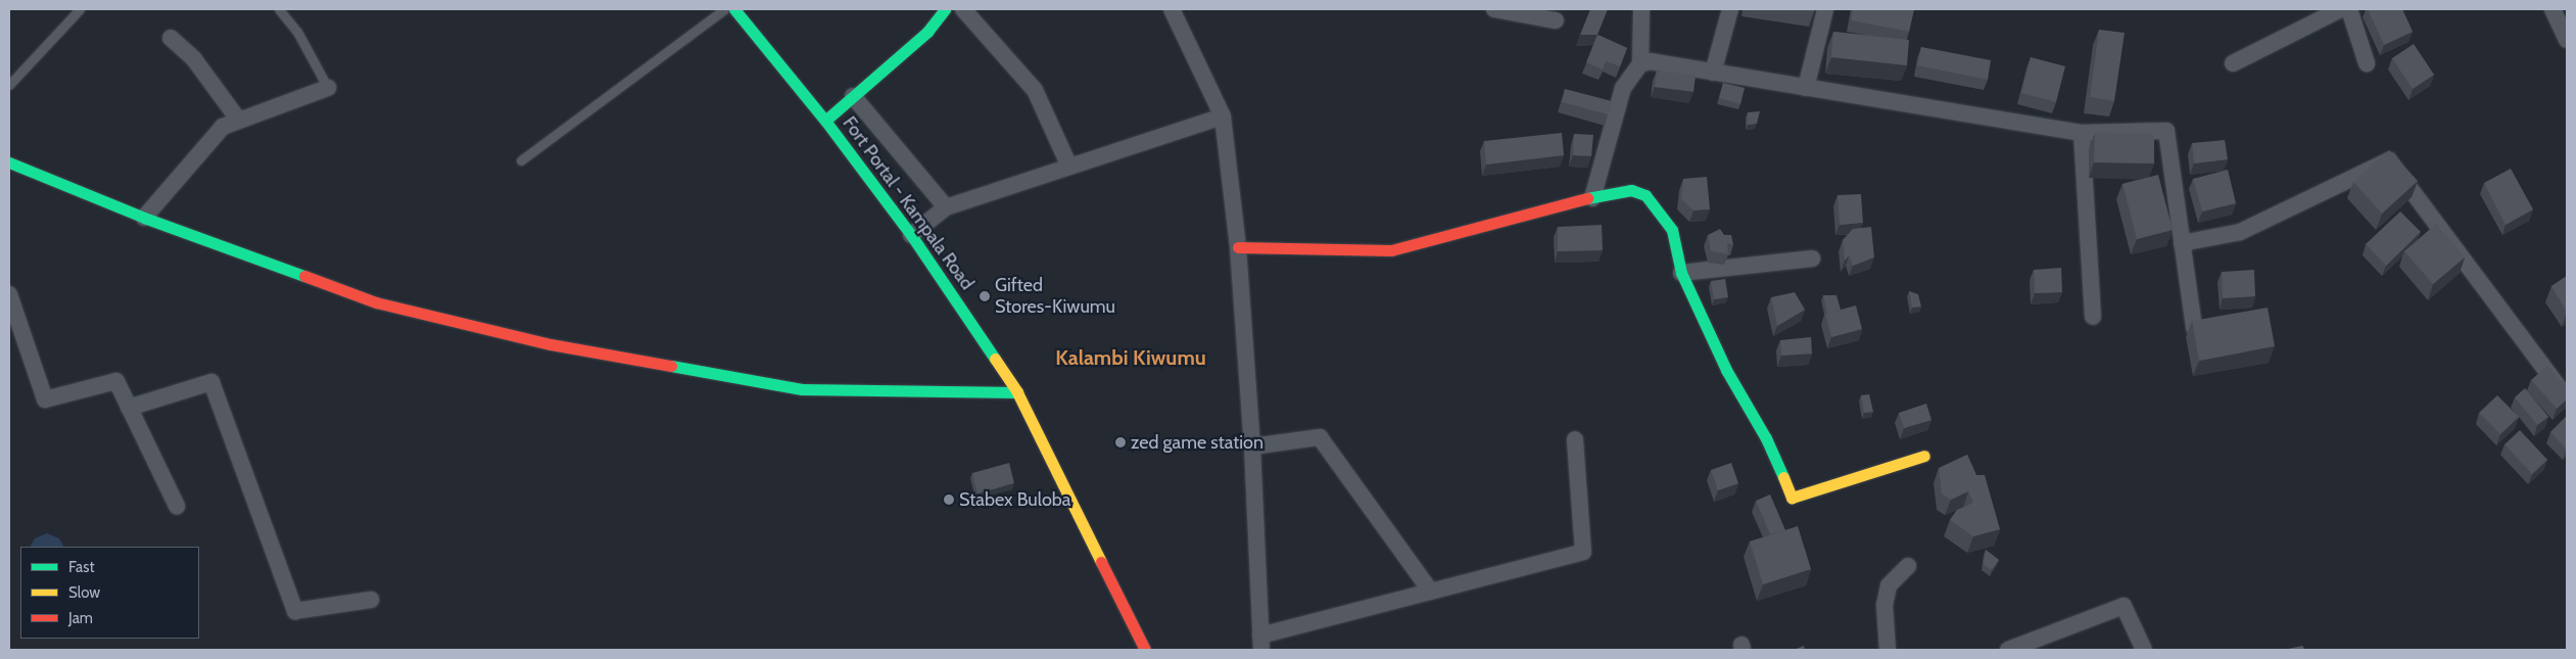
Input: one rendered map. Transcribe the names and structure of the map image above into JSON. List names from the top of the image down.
{
  "streets": {
    "street": ["Fort Portal - Kampala Road"]
  },
  "districts": ["Kalambi Kiwumu"],
  "places": ["Gifted Stores-Kiwumu", "zed game station", "Stabex Buloba"],
  "legend": ["Fast", "Slow", "Jam"]
}
